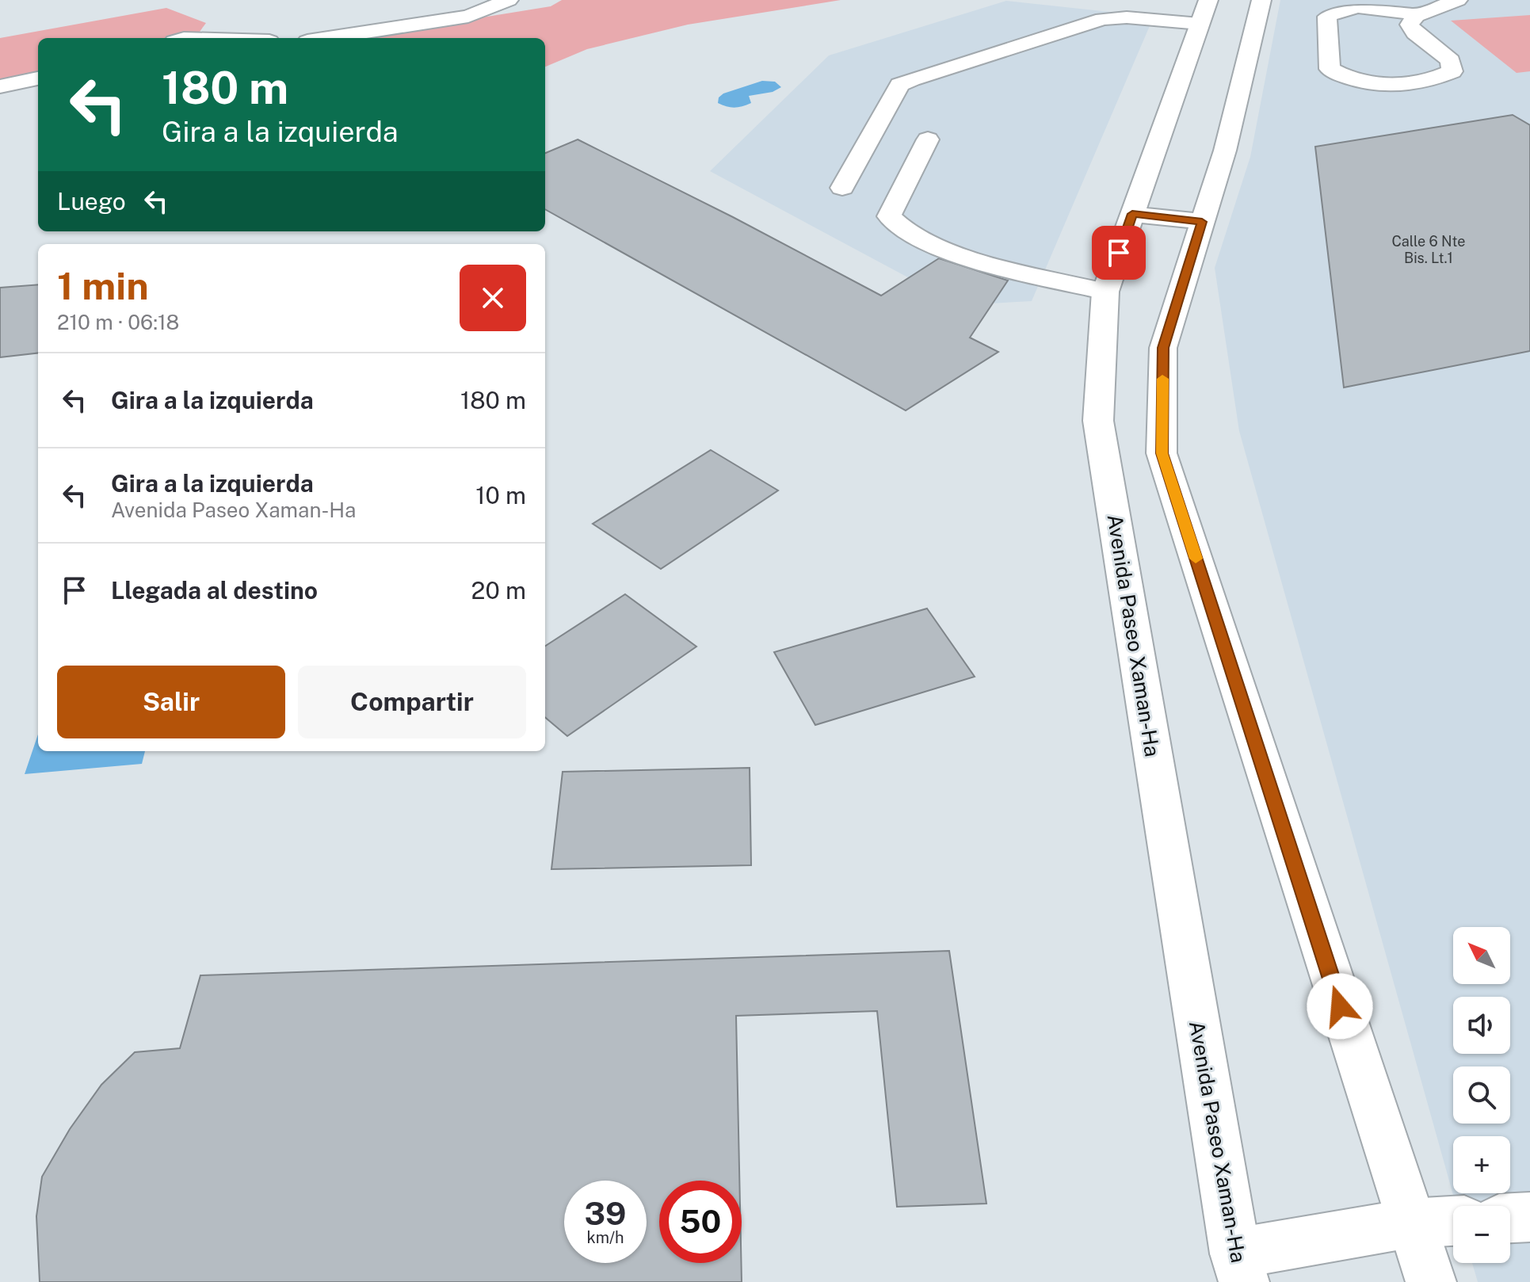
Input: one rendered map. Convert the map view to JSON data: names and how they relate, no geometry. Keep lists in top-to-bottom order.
{
  "streets": {
    "main road": ["Avenida Paseo Xaman-Ha"]
  },
  "house_numbers": ["Calle 6 Nte Bis. Lt.1"],
  "north": "top left",
  "page": {
    "turn": ["180 m", "Gira a la izquierda"],
    "then": "Luego",
    "heading": ["1 min", "210 m · 06:18"],
    "list": [
      {
        "name": "Gira a la izquierda",
        "value": "180 m"
      },
      {
        "name": "Gira a la izquierda",
        "note": "Avenida Paseo Xaman-Ha",
        "value": "10 m"
      },
      {
        "name": "Llegada al destino",
        "value": "20 m"
      }
    ],
    "buttons": ["Salir", "Compartir"],
    "map_buttons": ["+", "−"],
    "speed": "39 km/h",
    "limit": "50"
  }
}
